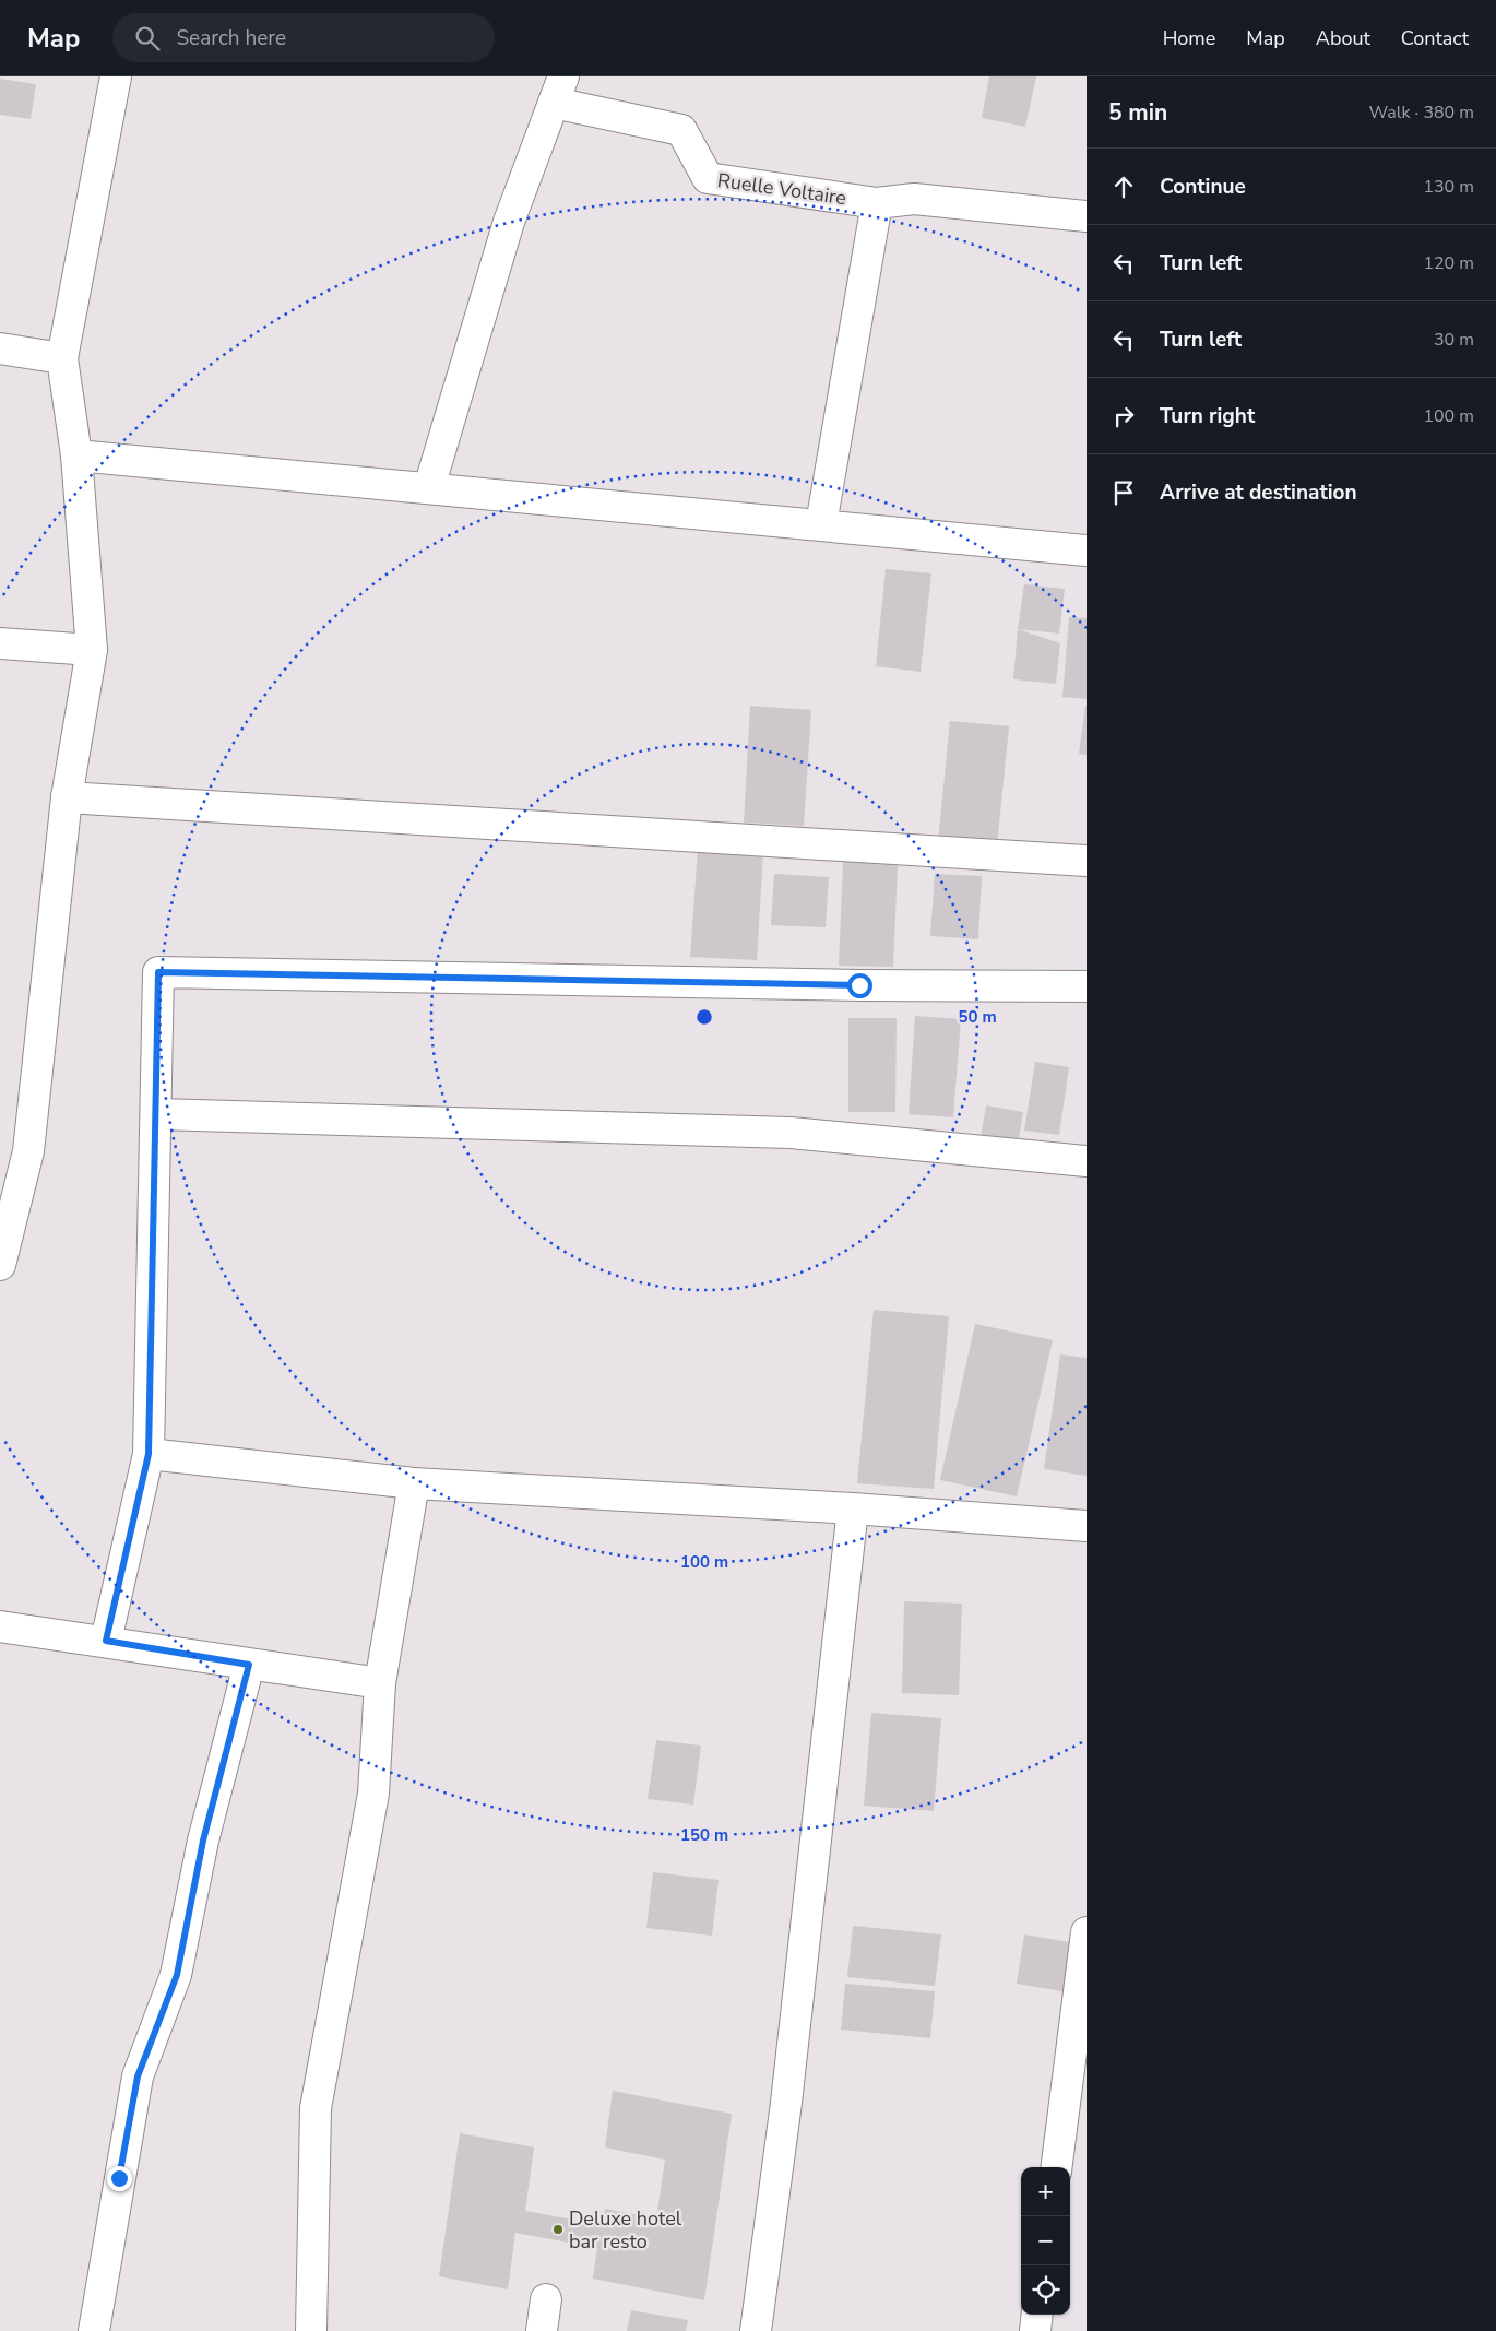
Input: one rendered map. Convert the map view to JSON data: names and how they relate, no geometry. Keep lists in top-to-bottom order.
{
  "streets": {
    "street": ["Ruelle Voltaire"]
  },
  "places": ["Deluxe hotel bar resto"],
  "page": {
    "header": "Map",
    "search": "Search here",
    "nav": [
      "Home",
      "Map",
      "About",
      "Contact"
    ],
    "heading": ["5 min", "Walk · 380 m"],
    "list": [
      ["Continue", "130 m"],
      ["Turn left", "120 m"],
      ["Turn left", "30 m"],
      ["Turn right", "100 m"],
      "Arrive at destination"
    ],
    "map_buttons": ["+", "−"]
  },
  "rings": ["50 m", "100 m", "150 m"]
}
